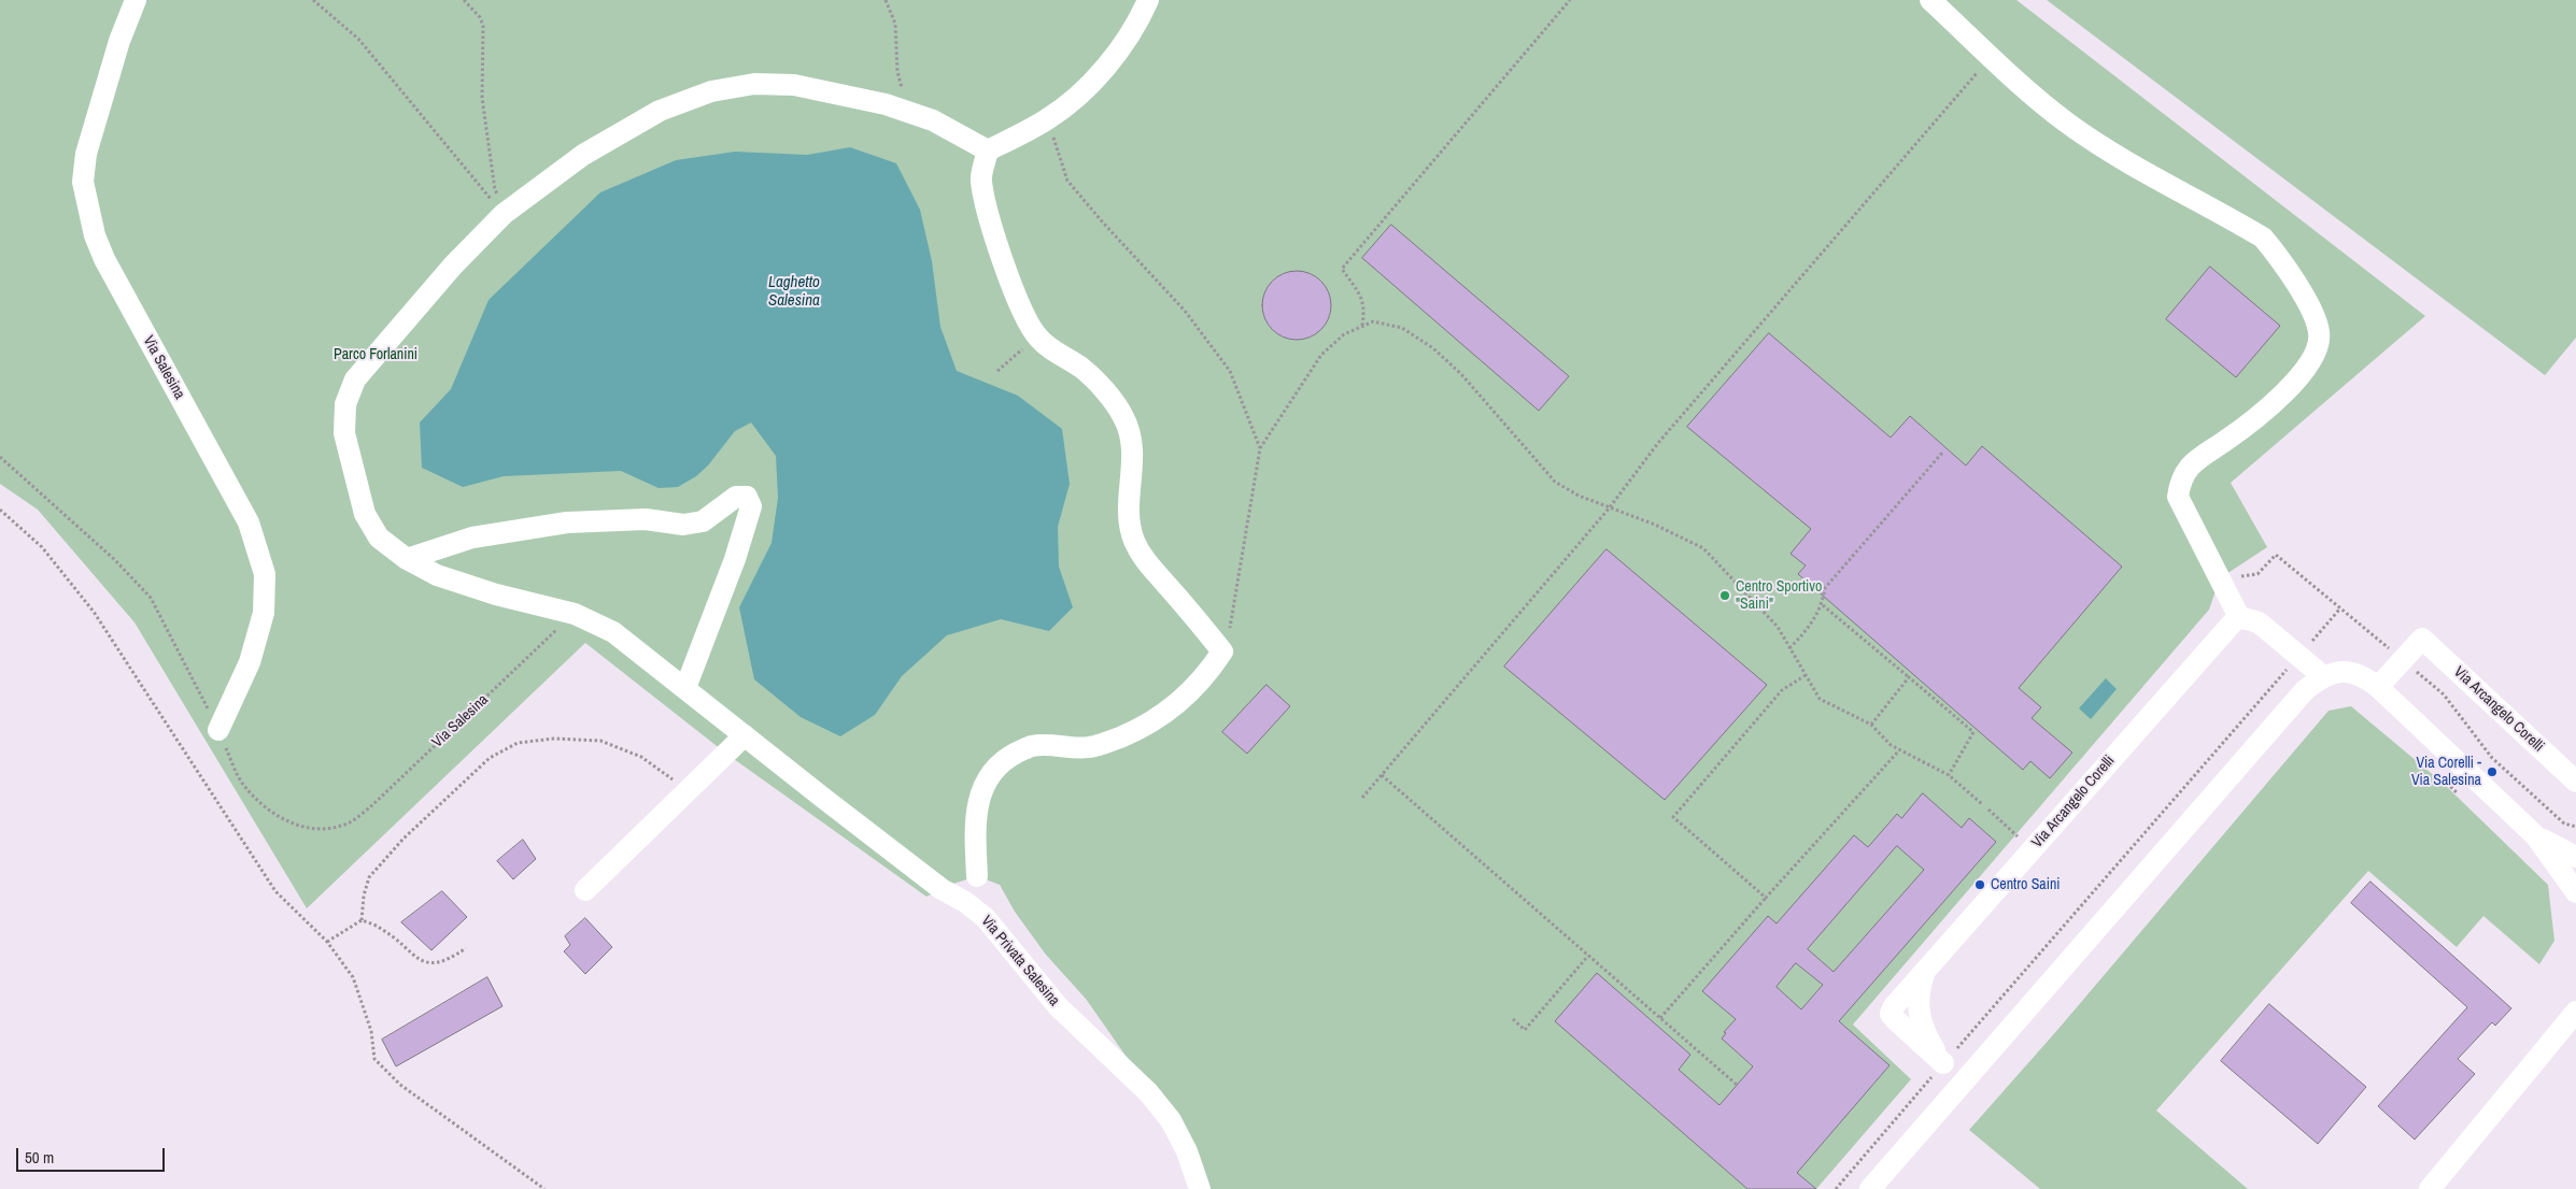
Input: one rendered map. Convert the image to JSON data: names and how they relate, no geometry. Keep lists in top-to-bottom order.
{
  "streets": {
    "street": ["Via Salesina", "Via Arcangelo Corelli", "Via Privata Salesina"]
  },
  "water": ["Laghetto Salesina"],
  "parks": ["Parco Forlanini"],
  "places": ["Centro Sportivo \"Saini\"", "Via Corelli - Via Salesina", "Centro Saini"],
  "scale_bar": "50 m"
}
